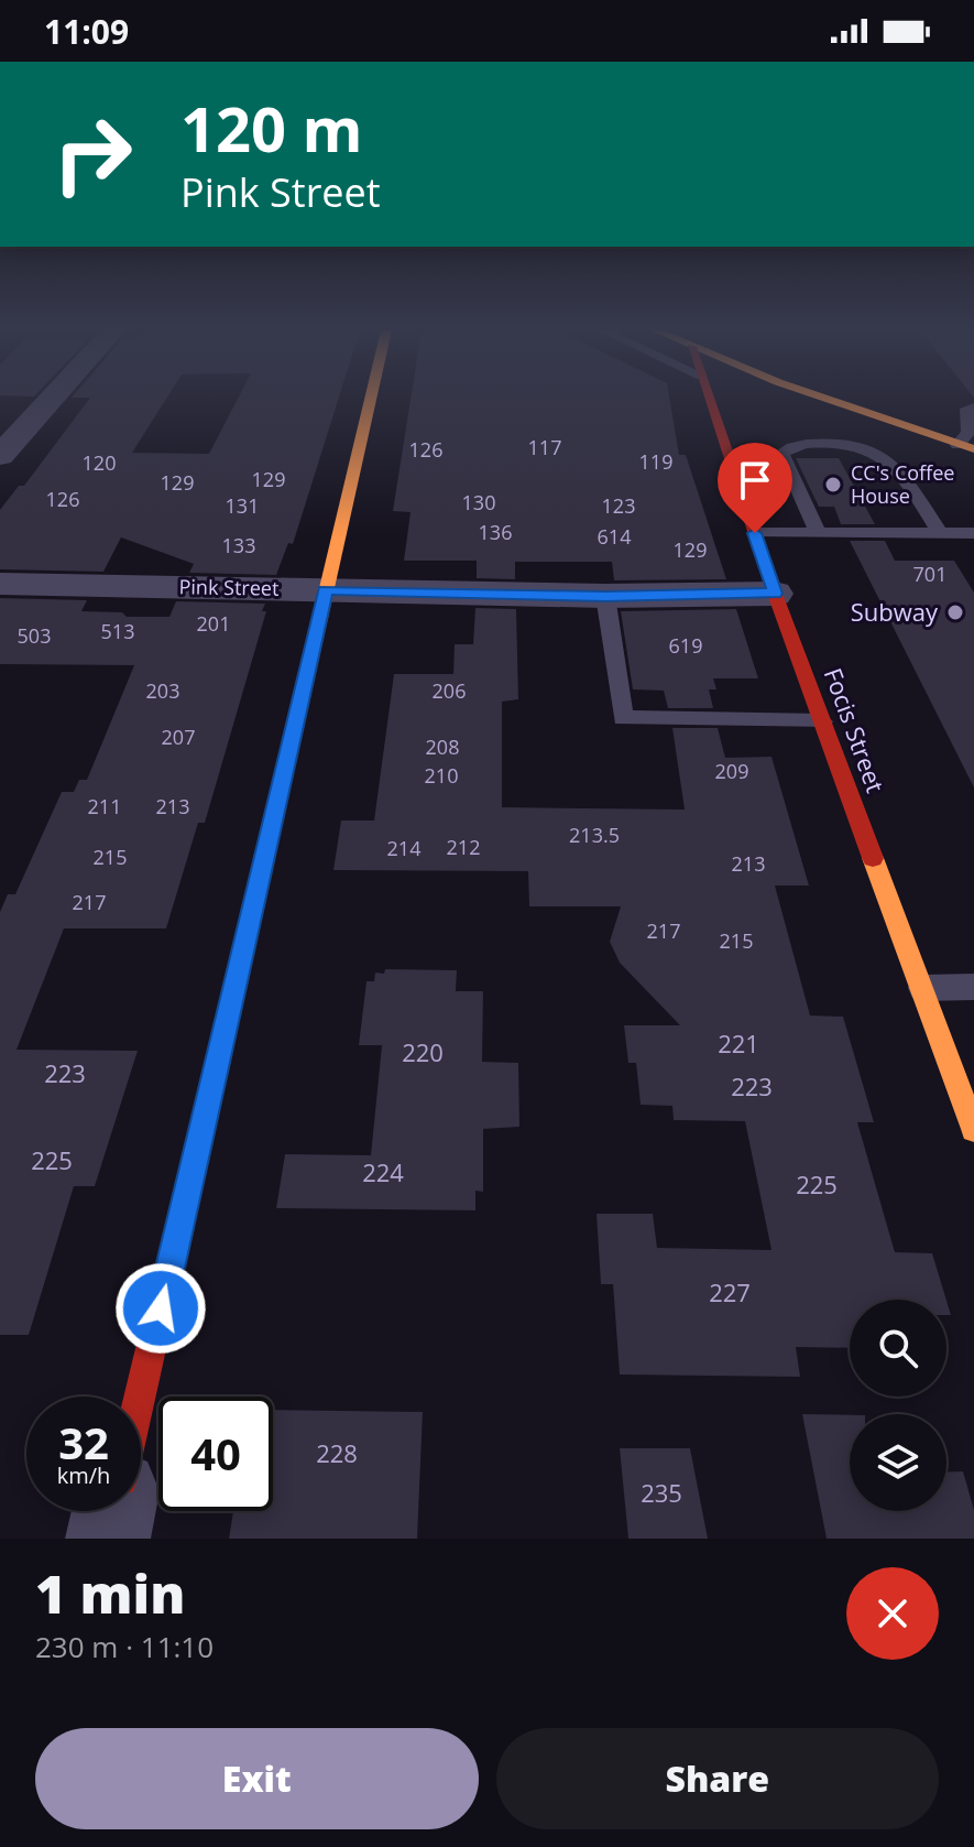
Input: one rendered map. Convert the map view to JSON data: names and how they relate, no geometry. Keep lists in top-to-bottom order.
{
  "streets": {
    "street": ["Pink Street", "Focis Street"]
  },
  "crossings": [
    ["Pink Street", "Focis Street"]
  ],
  "places": ["CC's Coffee House", "Subway"],
  "house_numbers": [
    "117",
    "126",
    "119",
    "120",
    "129",
    "129",
    "126",
    "130",
    "131",
    "123",
    "136",
    "614",
    "133",
    "129",
    "701",
    "201",
    "513",
    "503",
    "619",
    "203",
    "206",
    "207",
    "208",
    "209",
    "210",
    "211",
    "213",
    "213.5",
    "212",
    "214",
    "215",
    "213",
    "217",
    "217",
    "215",
    "221",
    "220",
    "223",
    "223",
    "225",
    "224",
    "225",
    "227",
    "228",
    "235"
  ],
  "page": {
    "status": "11:09",
    "turn": ["120 m", "Pink Street"],
    "speed": "32 km/h",
    "limit": "40",
    "heading": ["1 min", "230 m · 11:10"],
    "buttons": ["Exit", "Share"]
  }
}
